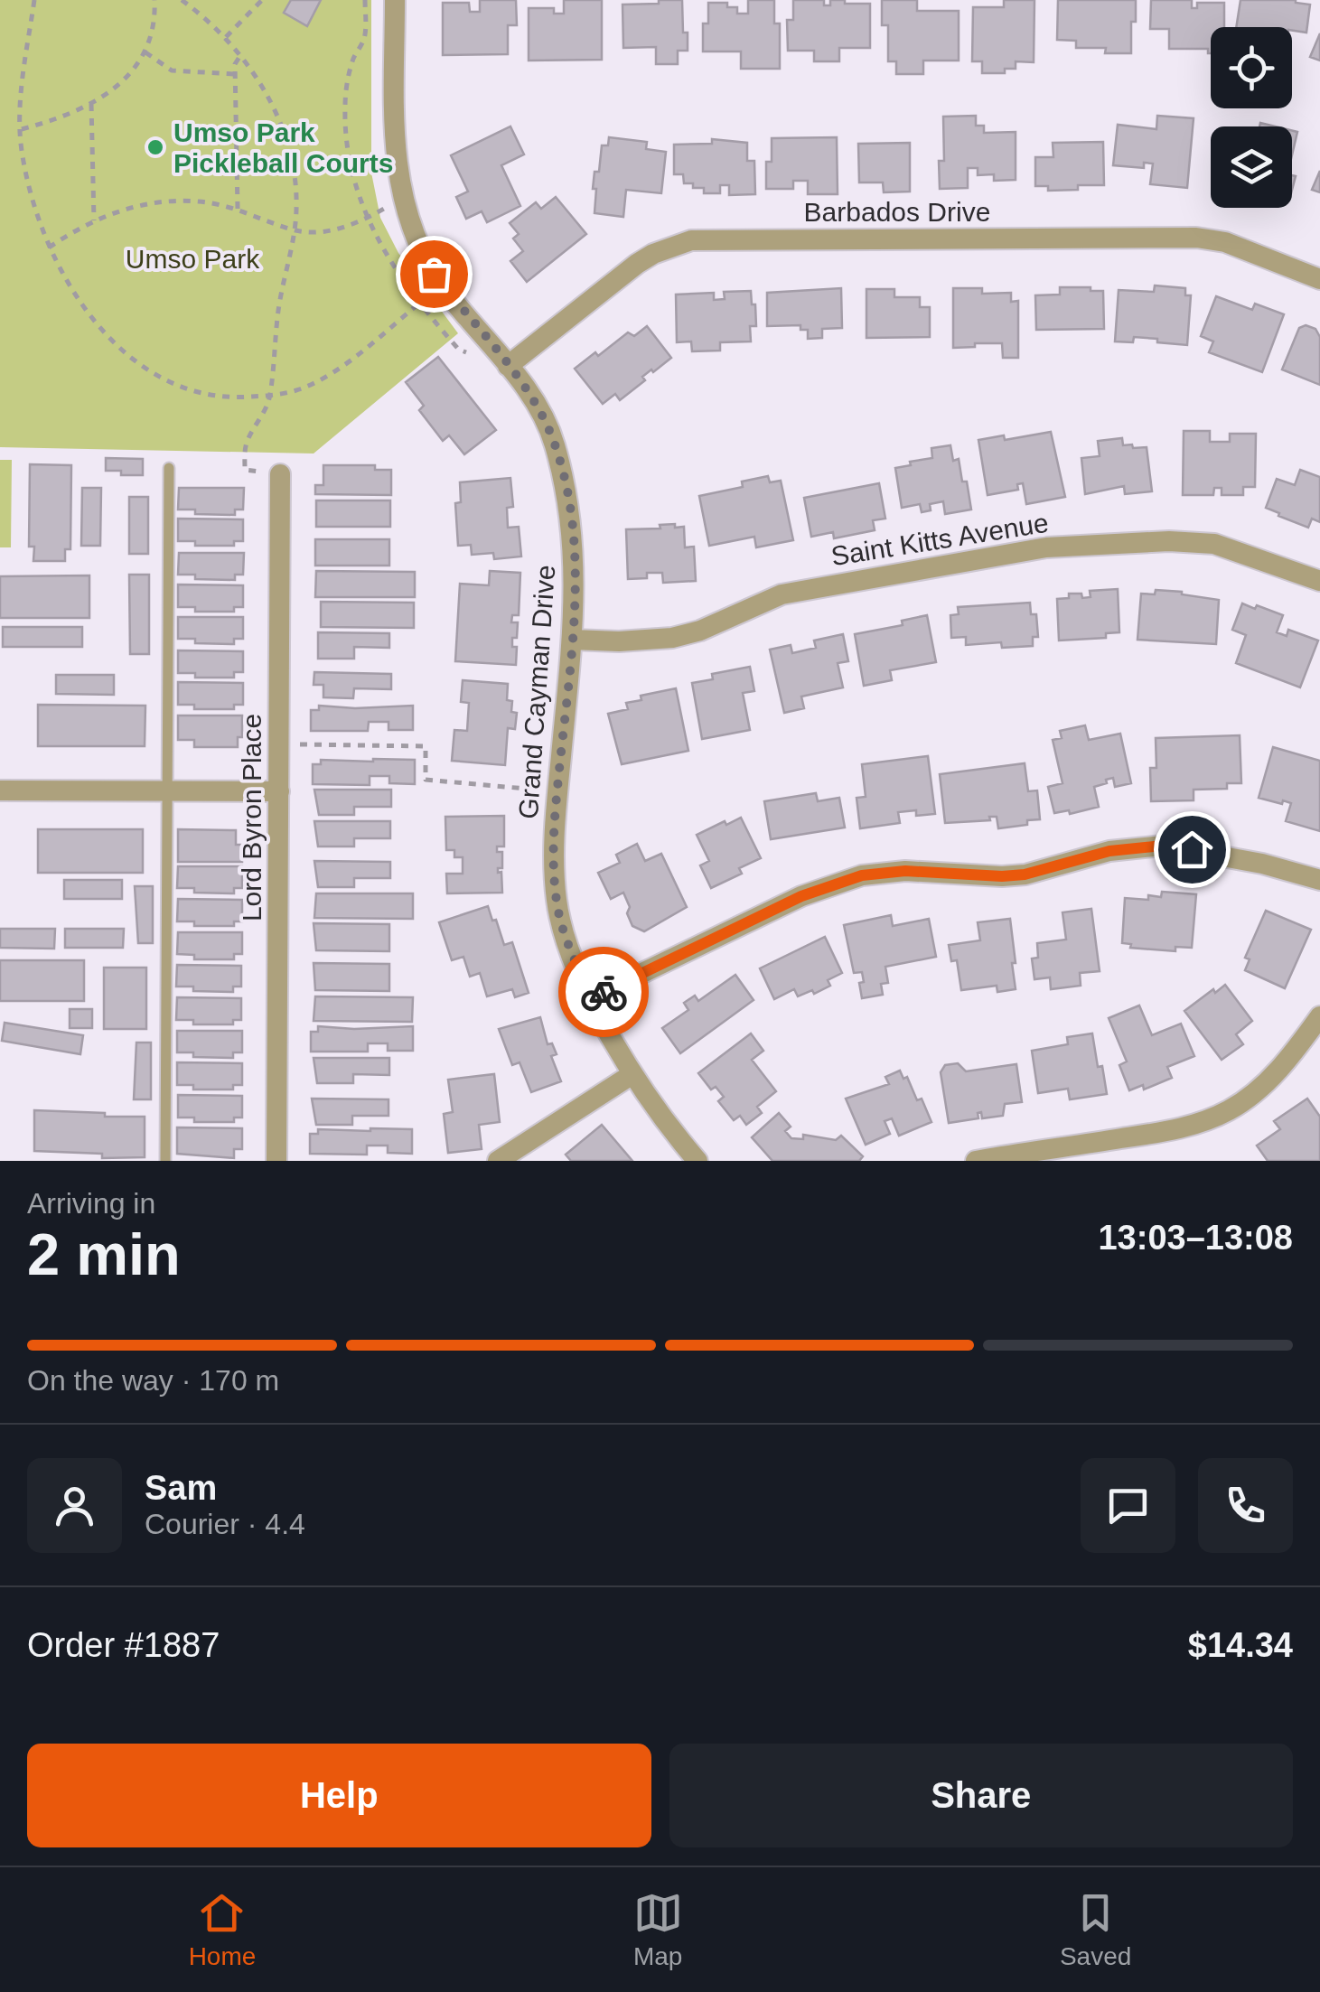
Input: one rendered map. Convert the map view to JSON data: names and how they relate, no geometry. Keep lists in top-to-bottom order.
{
  "streets": {
    "street": [
      "Barbados Drive",
      "Saint Kitts Avenue",
      "Grand Cayman Drive",
      "Lord Byron Place"
    ]
  },
  "crossings": [
    ["Barbados Drive", "Grand Cayman Drive"],
    ["Saint Kitts Avenue", "Grand Cayman Drive"]
  ],
  "parks": ["Umso Park"],
  "places": ["Umso Park Pickleball Courts"],
  "page": {
    "heading": ["2 min", "Arriving in", "13:03–13:08"],
    "panel": [
      "Sam",
      "Courier · 4.4",
      "Order #1887",
      "$14.34"
    ],
    "bar": "On the way · 170 m",
    "buttons": ["Help", "Share"],
    "tabs": ["Home", "Map", "Saved"]
  }
}
